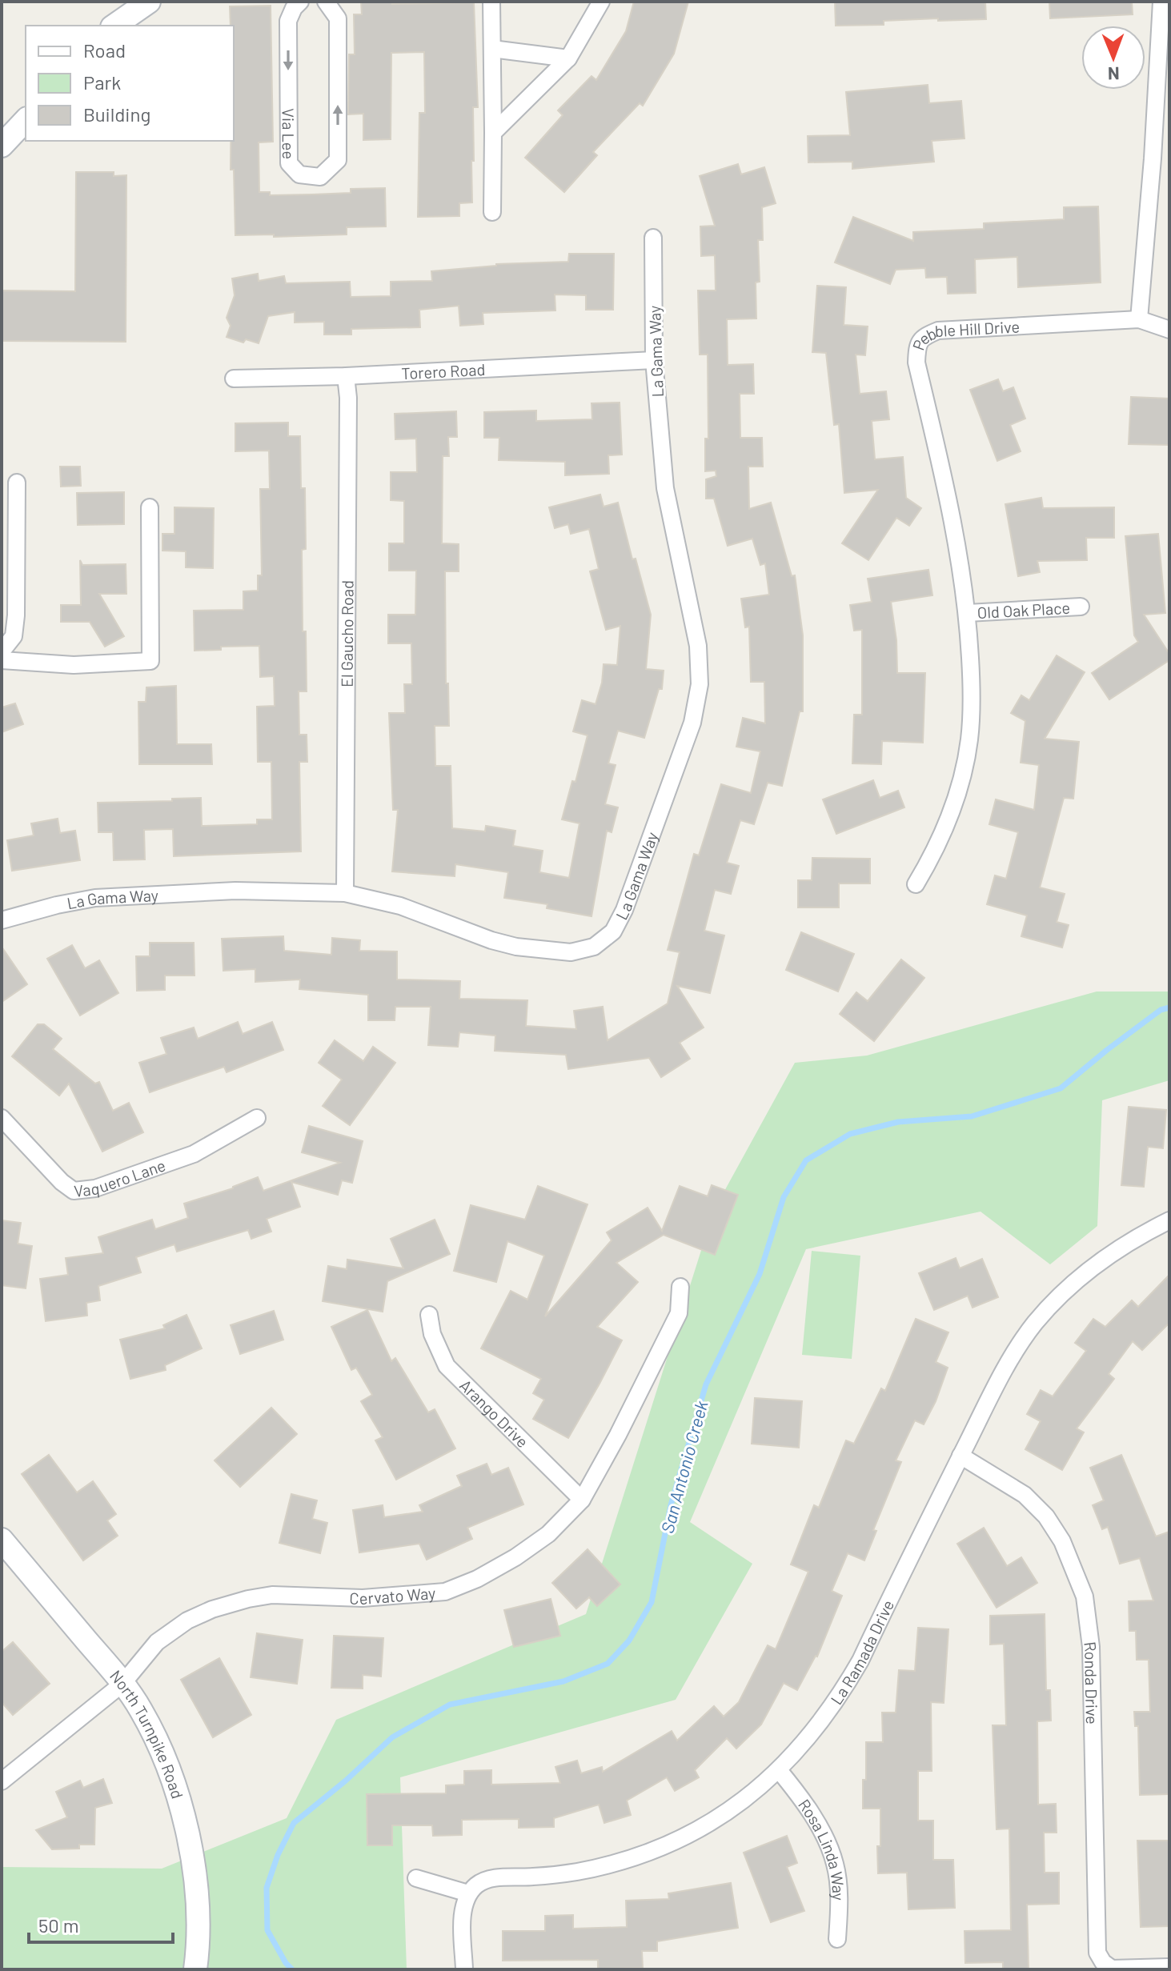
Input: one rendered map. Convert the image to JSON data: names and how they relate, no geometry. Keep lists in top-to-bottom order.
{
  "streets": {
    "main road": ["North Turnpike Road"],
    "street": [
      "Via Lee",
      "Pebble Hill Drive",
      "La Gama Way",
      "Torero Road",
      "Old Oak Place",
      "El Gaucho Road",
      "Vaquero Lane",
      "Arango Drive",
      "Cervato Way",
      "La Ramada Drive",
      "Ronda Drive",
      "Rosa Linda Way"
    ]
  },
  "crossings": [
    ["Pebble Hill Drive", "Old Oak Place"],
    ["La Gama Way", "Torero Road"],
    ["La Gama Way", "El Gaucho Road"],
    ["Torero Road", "El Gaucho Road"],
    ["Arango Drive", "Cervato Way"],
    ["Cervato Way", "North Turnpike Road"],
    ["La Ramada Drive", "Ronda Drive"],
    ["La Ramada Drive", "Rosa Linda Way"]
  ],
  "water": ["San Antonio Creek"],
  "legend": ["Road", "Park", "Building"],
  "scale_bar": "50 m",
  "north": "bottom"
}
